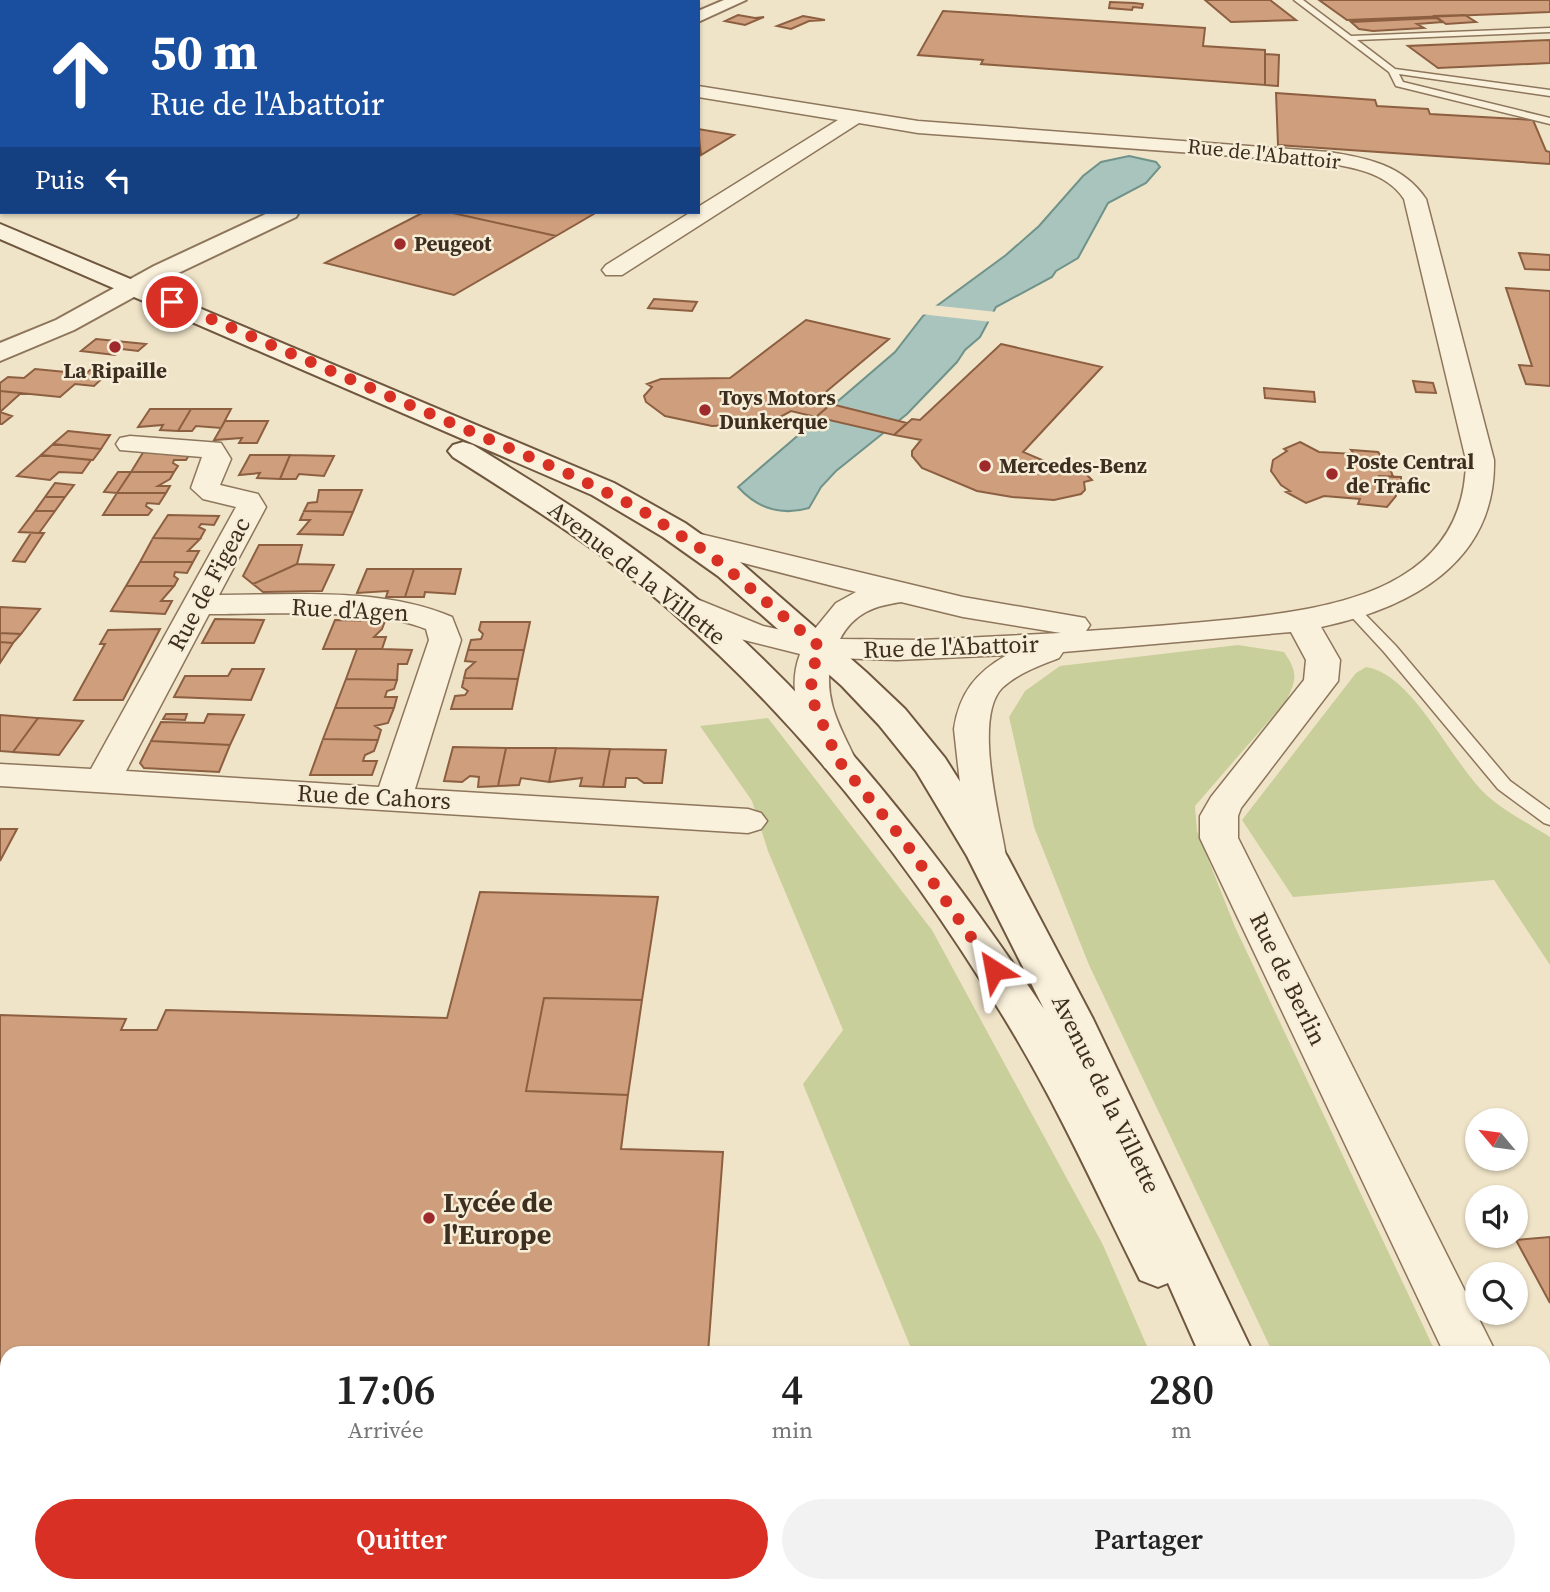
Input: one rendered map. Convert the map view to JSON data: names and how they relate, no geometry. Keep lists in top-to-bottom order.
{
  "streets": {
    "main road": ["Avenue de la Villette"],
    "street": [
      "Rue de l'Abattoir",
      "Rue de Figeac",
      "Rue d'Agen",
      "Rue de Cahors",
      "Rue de Berlin"
    ]
  },
  "crossings": [
    ["Rue de l'Abattoir", "Avenue de la Villette"],
    ["Rue de l'Abattoir", "Rue de Berlin"],
    ["Rue de Figeac", "Rue d'Agen"],
    ["Rue de Figeac", "Rue de Cahors"],
    ["Rue d'Agen", "Rue de Cahors"]
  ],
  "places": [
    "Peugeot",
    "La Ripaille",
    "Toys Motors Dunkerque",
    "Mercedes-Benz",
    "Poste Central de Trafic",
    "Lycée de l'Europe"
  ],
  "north": "top left",
  "page": {
    "turn": ["50 m", "Rue de l'Abattoir"],
    "then": "Puis",
    "eta": [
      "17:06",
      "Arrivée",
      "4",
      "min",
      "280",
      "m"
    ],
    "buttons": ["Quitter", "Partager"]
  }
}
